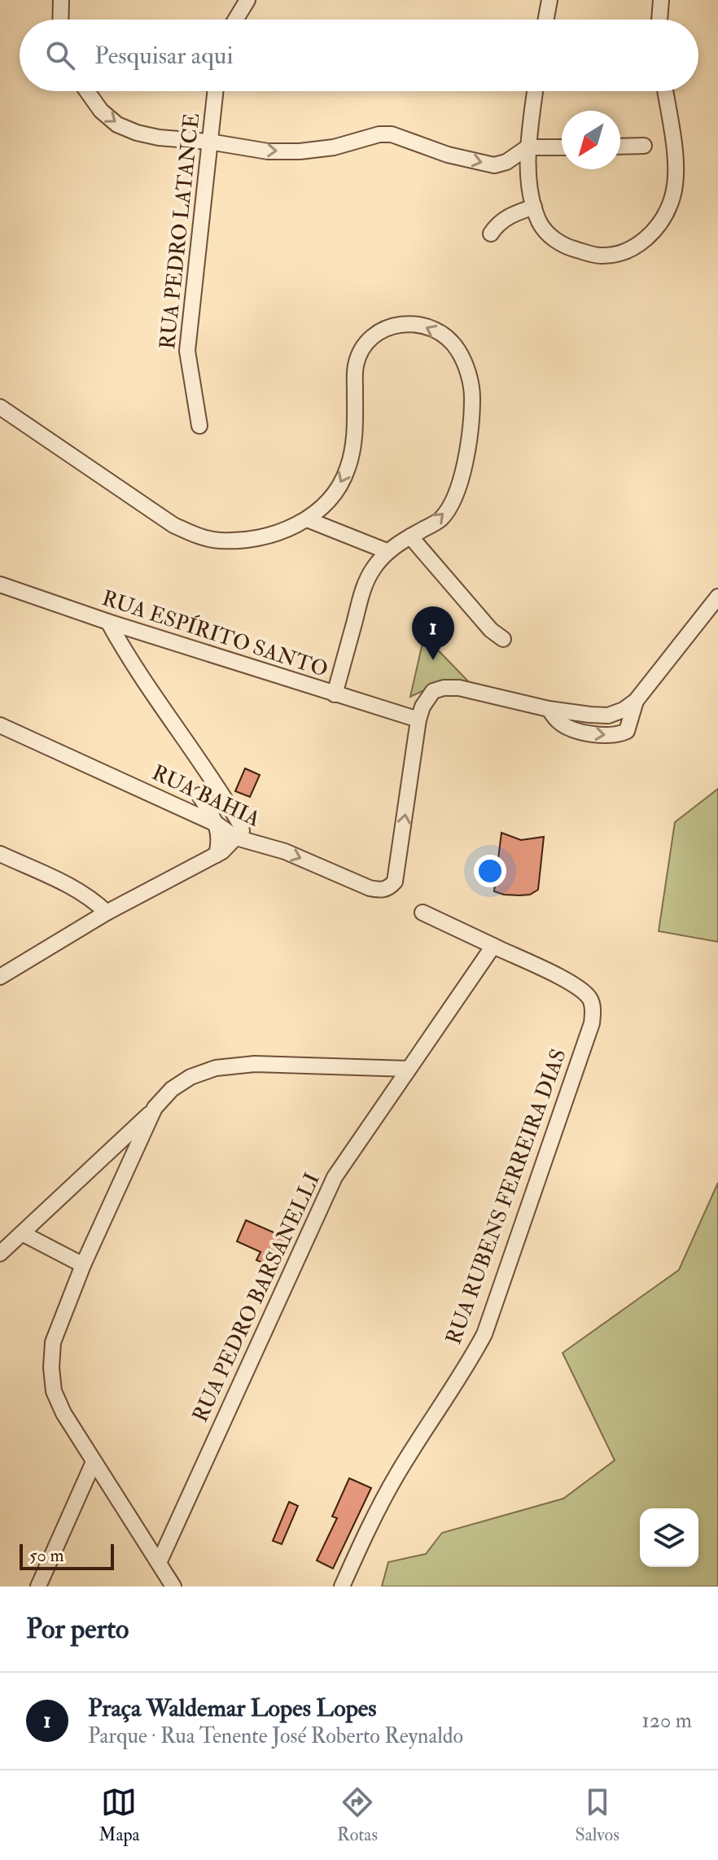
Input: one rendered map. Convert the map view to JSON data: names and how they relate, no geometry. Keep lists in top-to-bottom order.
{
  "streets": {
    "street": [
      "RUA PEDRO LATANCE",
      "RUA ESPÍRITO SANTO",
      "RUA BAHIA",
      "RUA RUBENS FERREIRA DIAS",
      "RUA PEDRO BARSANELLI"
    ]
  },
  "crossings": [
    ["RUA ESPÍRITO SANTO", "RUA BAHIA"],
    ["RUA RUBENS FERREIRA DIAS", "RUA PEDRO BARSANELLI"]
  ],
  "scale_bar": "50 m",
  "north": "bottom left",
  "page": {
    "search": "Pesquisar aqui",
    "pins": "1",
    "scale": "50 m",
    "heading": "Por perto",
    "list": [
      {
        "mark": "1",
        "name": "Praça Waldemar Lopes Lopes",
        "note": "Parque · Rua Tenente José Roberto Reynaldo",
        "value": "120 m"
      }
    ],
    "nav": ["Mapa", "Rotas", "Salvos"]
  }
}
